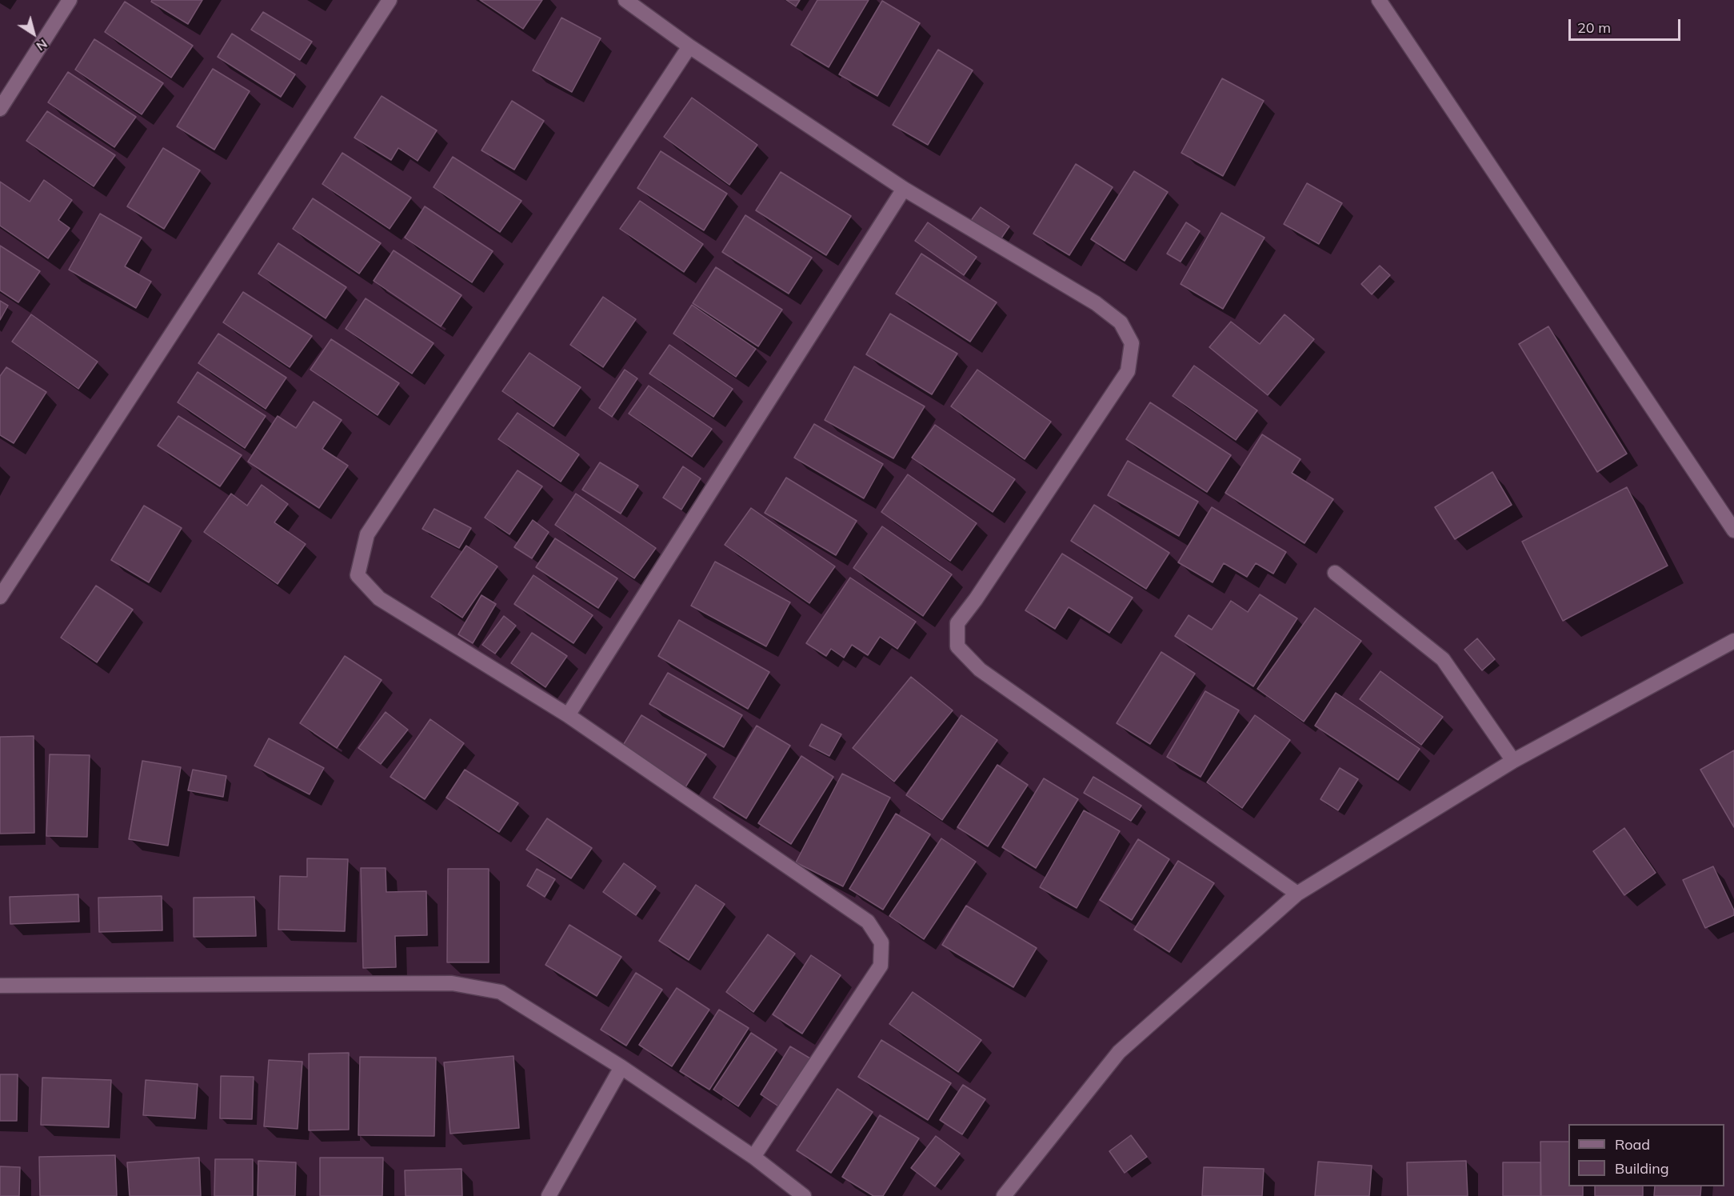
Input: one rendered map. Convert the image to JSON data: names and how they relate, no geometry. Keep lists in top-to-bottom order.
{
  "legend": ["Road", "Building"],
  "scale_bar": "20 m",
  "north": "bottom right"
}
